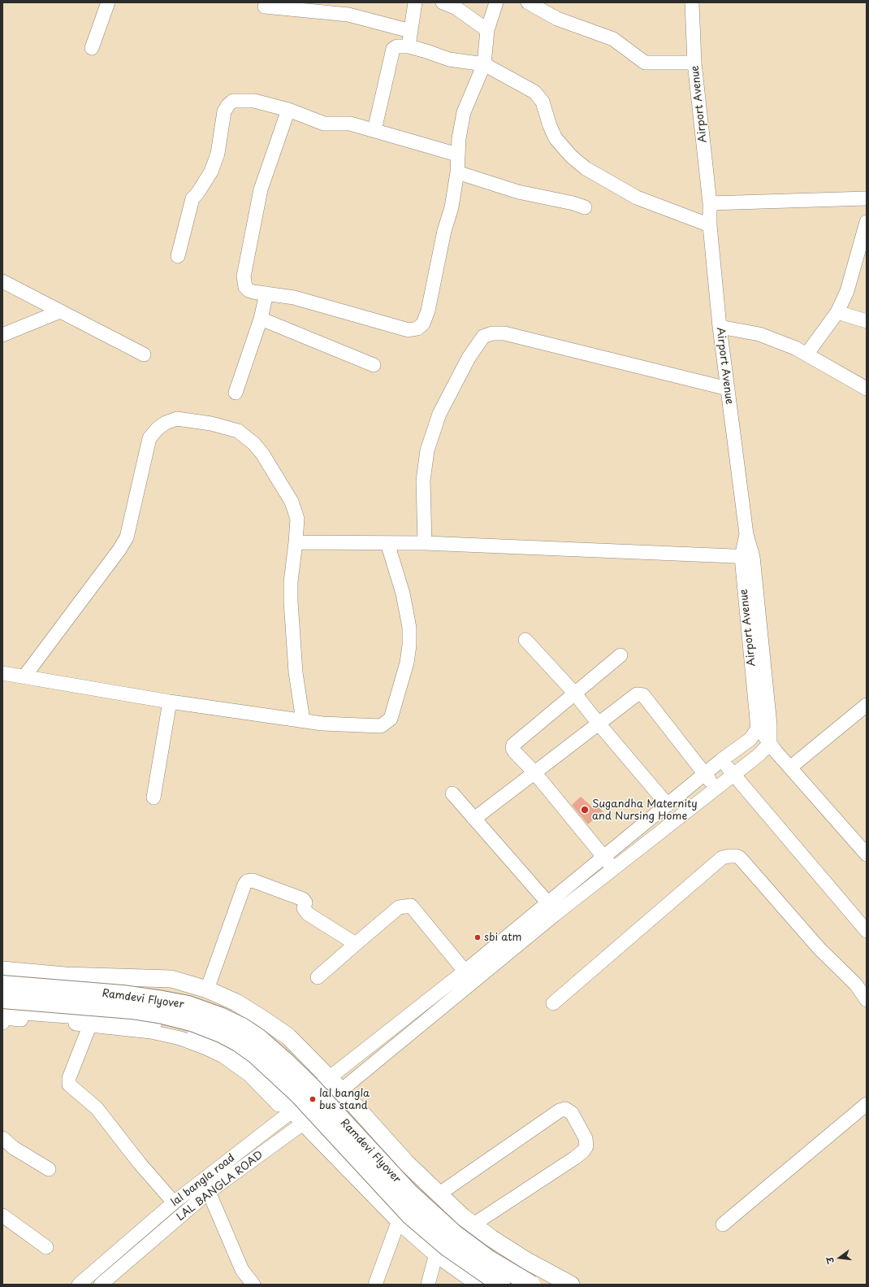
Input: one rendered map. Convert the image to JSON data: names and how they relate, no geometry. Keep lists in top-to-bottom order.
{
  "streets": {
    "highway": ["Ramdevi Flyover"],
    "street": ["Airport Avenue", "lal bangla road", "LAL BANGLA ROAD"]
  },
  "crossings": [
    ["lal bangla road", "LAL BANGLA ROAD"]
  ],
  "places": ["Sugandha Maternity and Nursing Home", "sbi atm", "lal bangla bus stand"],
  "north": "left"
}
